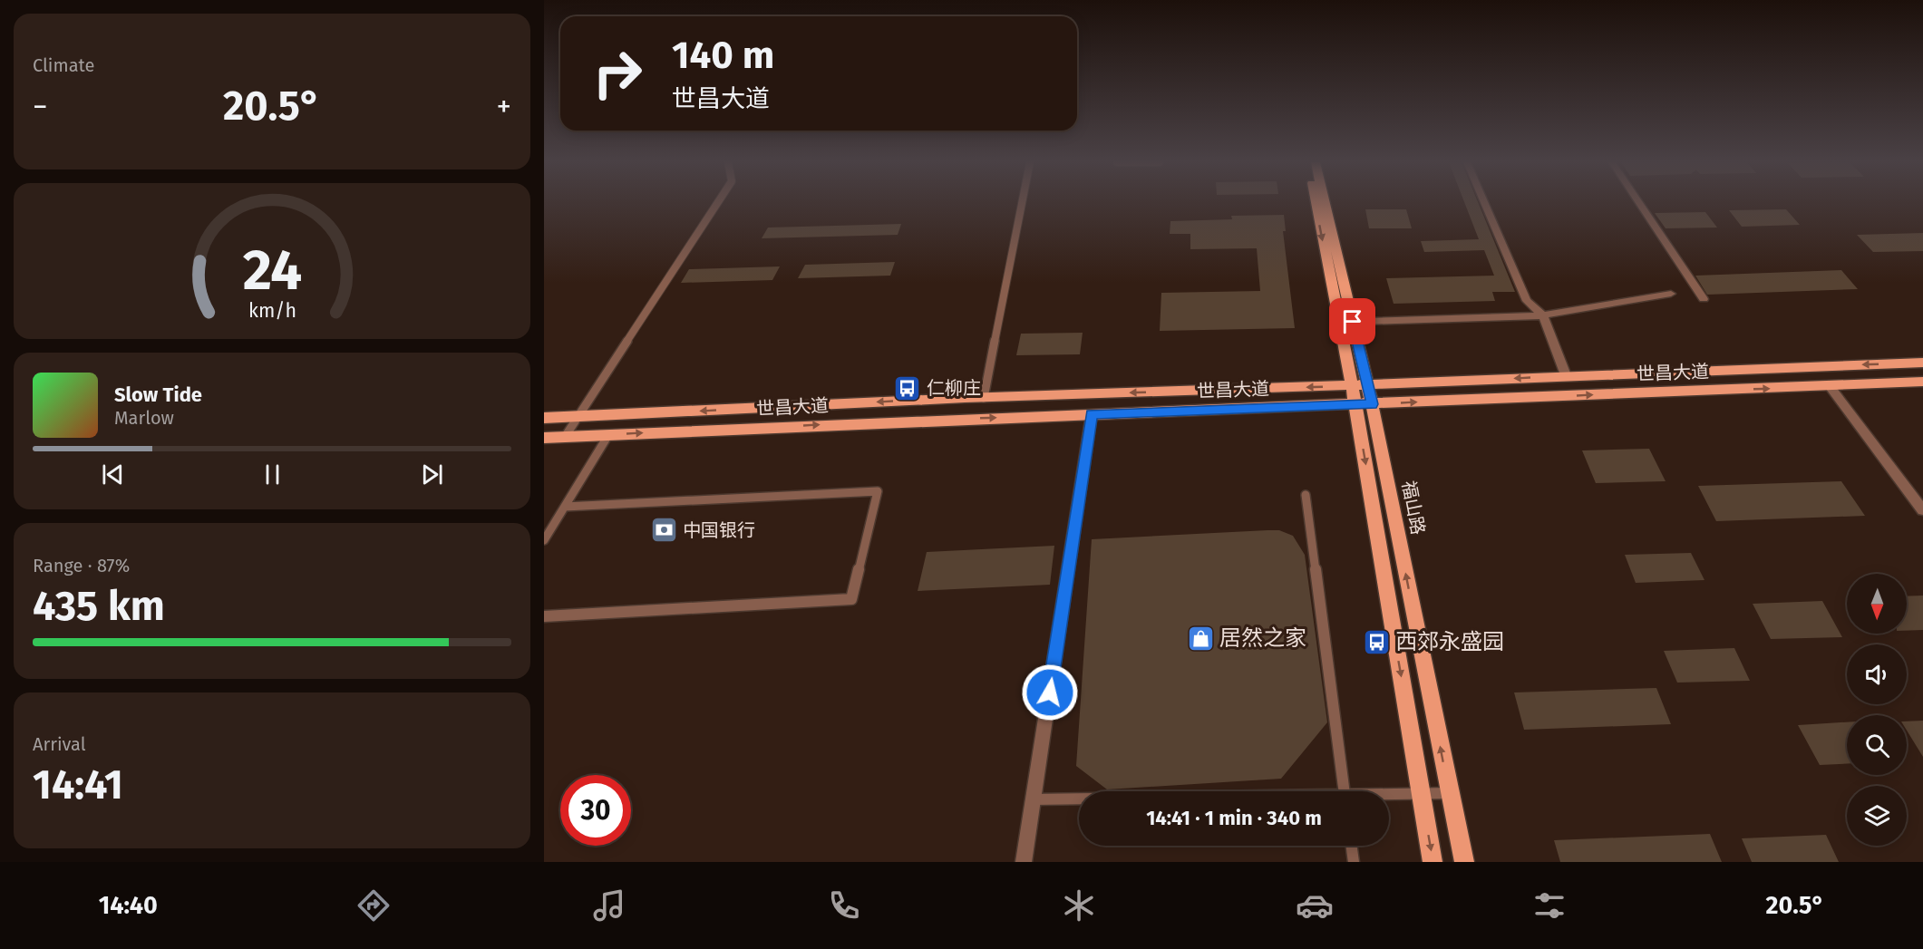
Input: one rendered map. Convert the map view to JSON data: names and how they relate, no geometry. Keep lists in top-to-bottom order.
{
  "streets": {
    "main road": ["世昌大道", "福山路"]
  },
  "crossings": [
    ["世昌大道", "福山路"]
  ],
  "places": {
    "bus stop": ["仁柳庄", "西郊永盛园"],
    "bank": ["中国银行"],
    "shop": ["居然之家"]
  },
  "north": "bottom",
  "page": {
    "tile": [
      "Climate",
      ["Range · 87%", "435 km"],
      ["Arrival", "14:41"]
    ],
    "turn": ["140 m", "世昌大道"],
    "heat": ["−", "20.5°", "+"],
    "song": ["Slow Tide", "Marlow"],
    "limit": "30",
    "trip": "14:41 · 1 min · 340 m",
    "tabs": ["14:40", "20.5°"],
    "gauge": ["24", "km/h"]
  }
}
